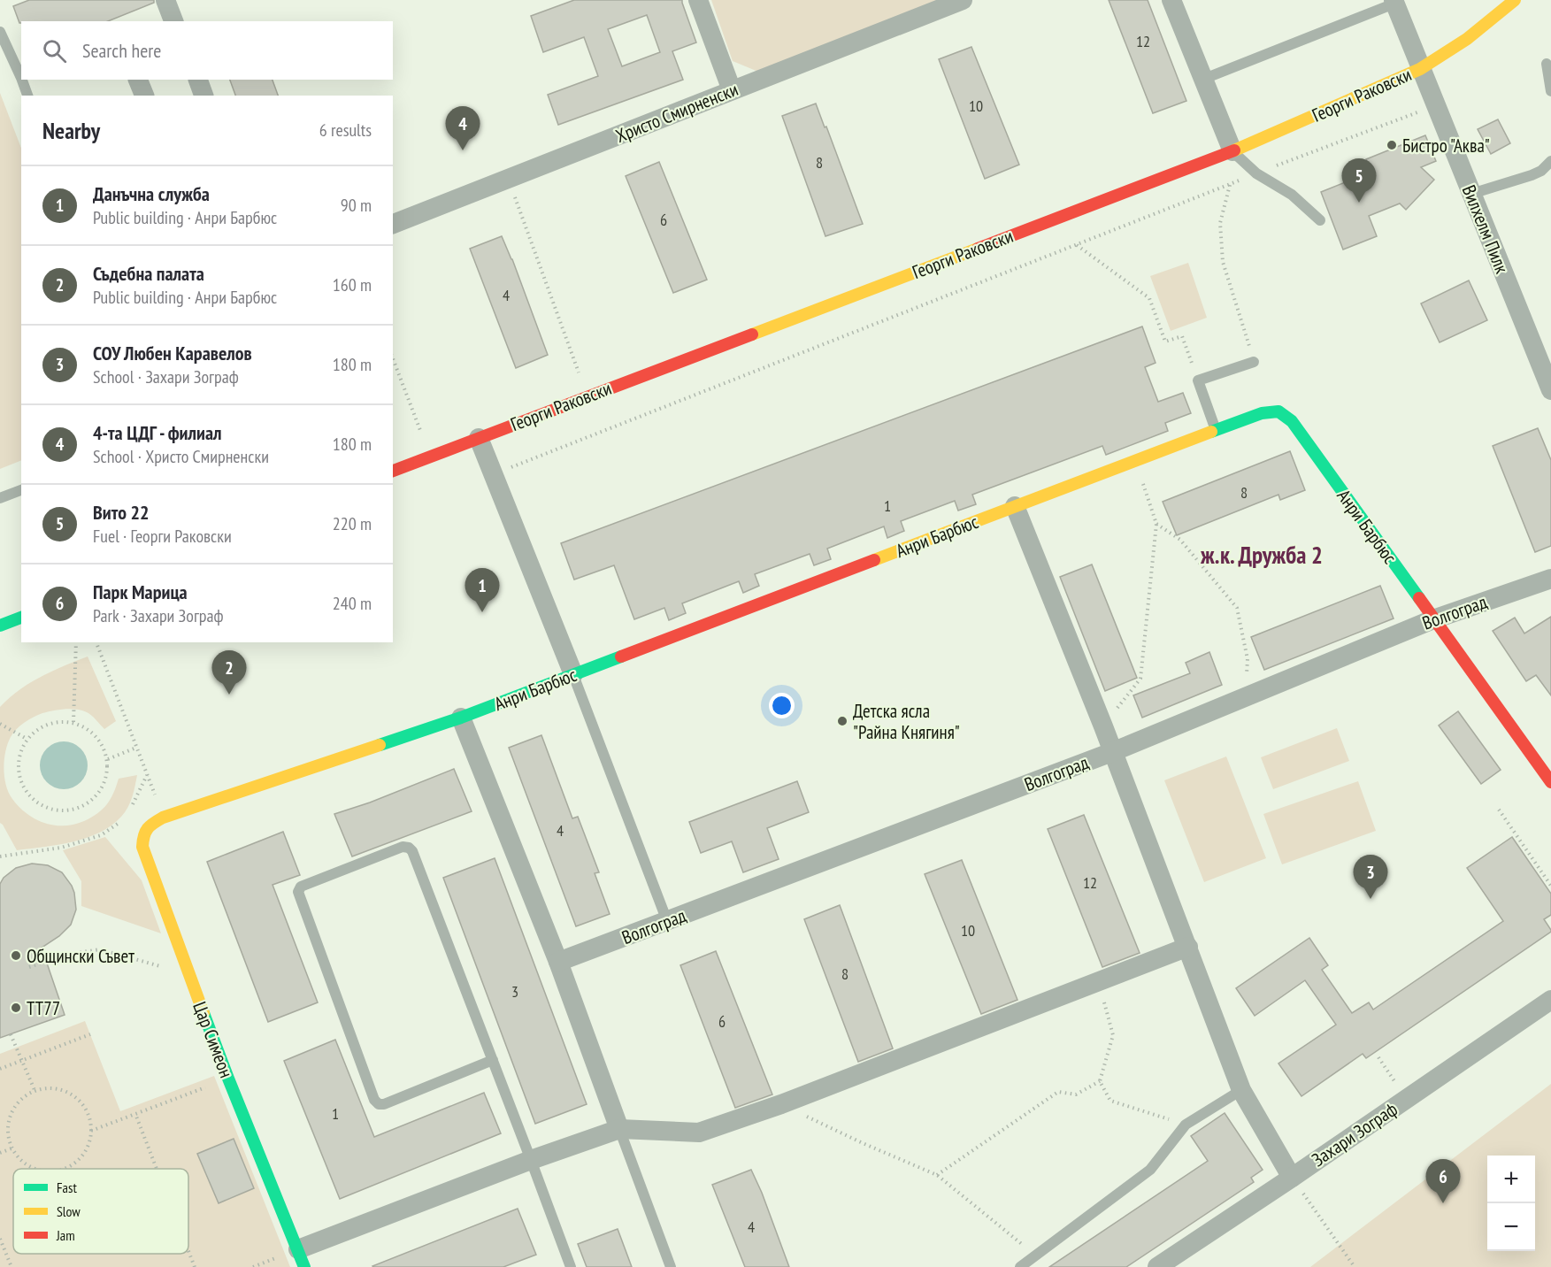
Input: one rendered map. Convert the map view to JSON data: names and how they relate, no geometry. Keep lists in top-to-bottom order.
{
  "streets": {
    "street": [
      "Георги Раковски",
      "Христо Смирненски",
      "Вилхелм Пилк",
      "Анри Барбюс",
      "Волгоград",
      "Цар Симеон",
      "Захари Зограф"
    ]
  },
  "crossings": [
    ["Георги Раковски", "Вилхелм Пилк"],
    ["Анри Барбюс", "Волгоград"],
    ["Анри Барбюс", "Цар Симеон"]
  ],
  "districts": ["ж.к. Дружба 2"],
  "places": [
    "Бистро \"Аква\"",
    "Детска ясла \"Райна Княгиня\"",
    "Общински Съвет",
    "TT77"
  ],
  "house_numbers": [
    "12",
    "10",
    "8",
    "6",
    "4",
    "8",
    "1",
    "4",
    "12",
    "10",
    "8",
    "3",
    "6",
    "1",
    "4"
  ],
  "legend": ["Fast", "Slow", "Jam"],
  "page": {
    "search": "Search here",
    "heading": ["Nearby", "6 results"],
    "pins": [
      "4",
      "5",
      "1",
      "2",
      "3",
      "6"
    ],
    "list": [
      {
        "mark": "1",
        "name": "Данъчна служба",
        "note": "Public building · Анри Барбюс",
        "value": "90 m"
      },
      {
        "mark": "2",
        "name": "Съдебна палата",
        "note": "Public building · Анри Барбюс",
        "value": "160 m"
      },
      {
        "mark": "3",
        "name": "СОУ Любен Каравелов",
        "note": "School · Захари Зограф",
        "value": "180 m"
      },
      {
        "mark": "4",
        "name": "4-та ЦДГ - филиал",
        "note": "School · Христо Смирненски",
        "value": "180 m"
      },
      {
        "mark": "5",
        "name": "Вито 22",
        "note": "Fuel · Георги Раковски",
        "value": "220 m"
      },
      {
        "mark": "6",
        "name": "Парк Марица",
        "note": "Park · Захари Зограф",
        "value": "240 m"
      }
    ],
    "map_buttons": ["+", "−"]
  }
}
